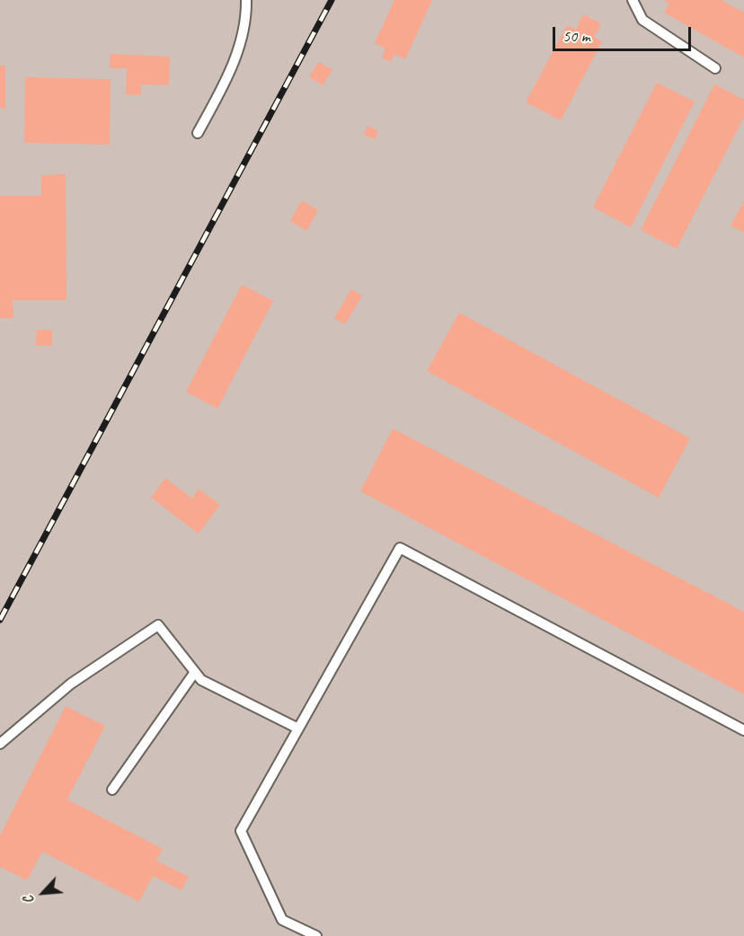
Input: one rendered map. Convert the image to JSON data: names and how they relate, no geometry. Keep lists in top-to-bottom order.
{
  "scale_bar": "50 m",
  "north": "bottom left"
}
